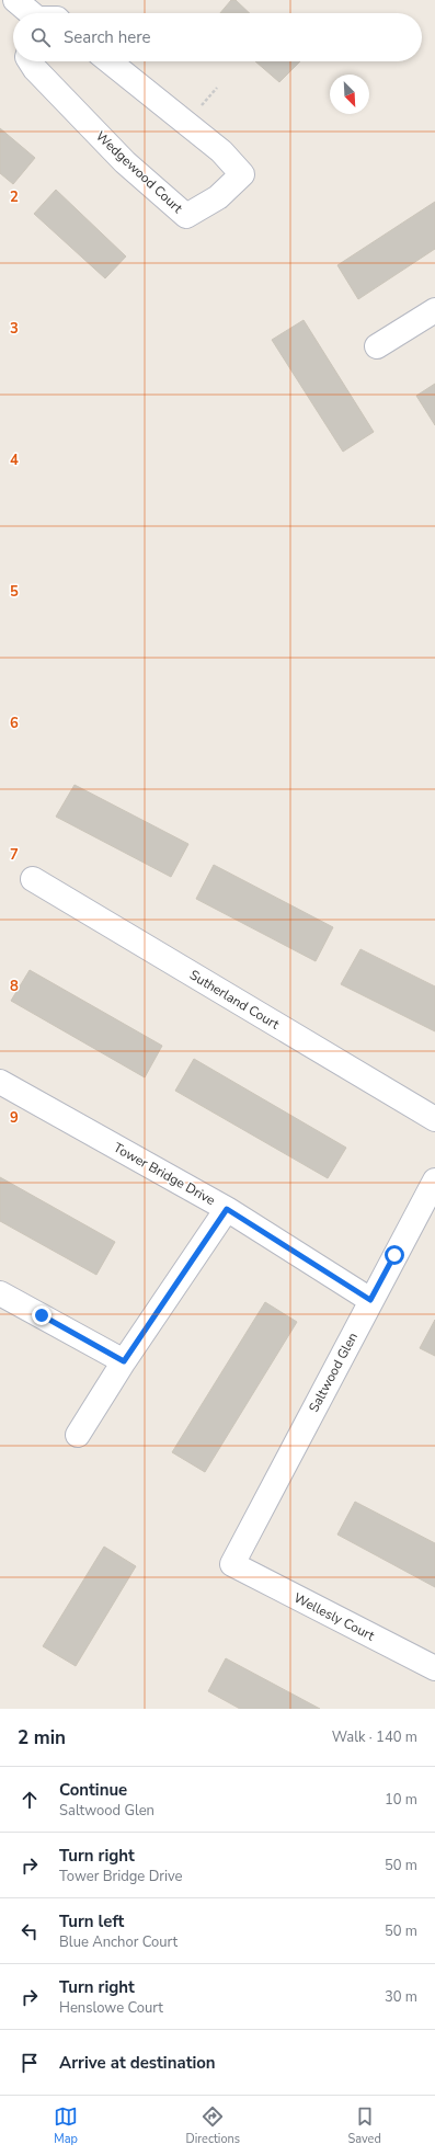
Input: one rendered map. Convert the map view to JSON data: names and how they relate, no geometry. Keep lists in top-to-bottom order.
{
  "streets": {
    "street": [
      "Wedgewood Court",
      "Sutherland Court",
      "Tower Bridge Drive",
      "Saltwood Glen",
      "Wellesly Court"
    ]
  },
  "crossings": [
    ["Tower Bridge Drive", "Saltwood Glen"],
    ["Saltwood Glen", "Wellesly Court"]
  ],
  "north": "bottom right",
  "page": {
    "search": "Search here",
    "heading": ["2 min", "Walk · 140 m"],
    "list": [
      ["Continue", "Saltwood Glen", "10 m"],
      ["Turn right", "Tower Bridge Drive", "50 m"],
      ["Turn left", "Blue Anchor Court", "50 m"],
      ["Turn right", "Henslowe Court", "30 m"],
      "Arrive at destination"
    ],
    "nav": ["Map", "Directions", "Saved"]
  },
  "grid": {
    "rows": [
      "2",
      "3",
      "4",
      "5",
      "6",
      "7",
      "8",
      "9"
    ]
  }
}
